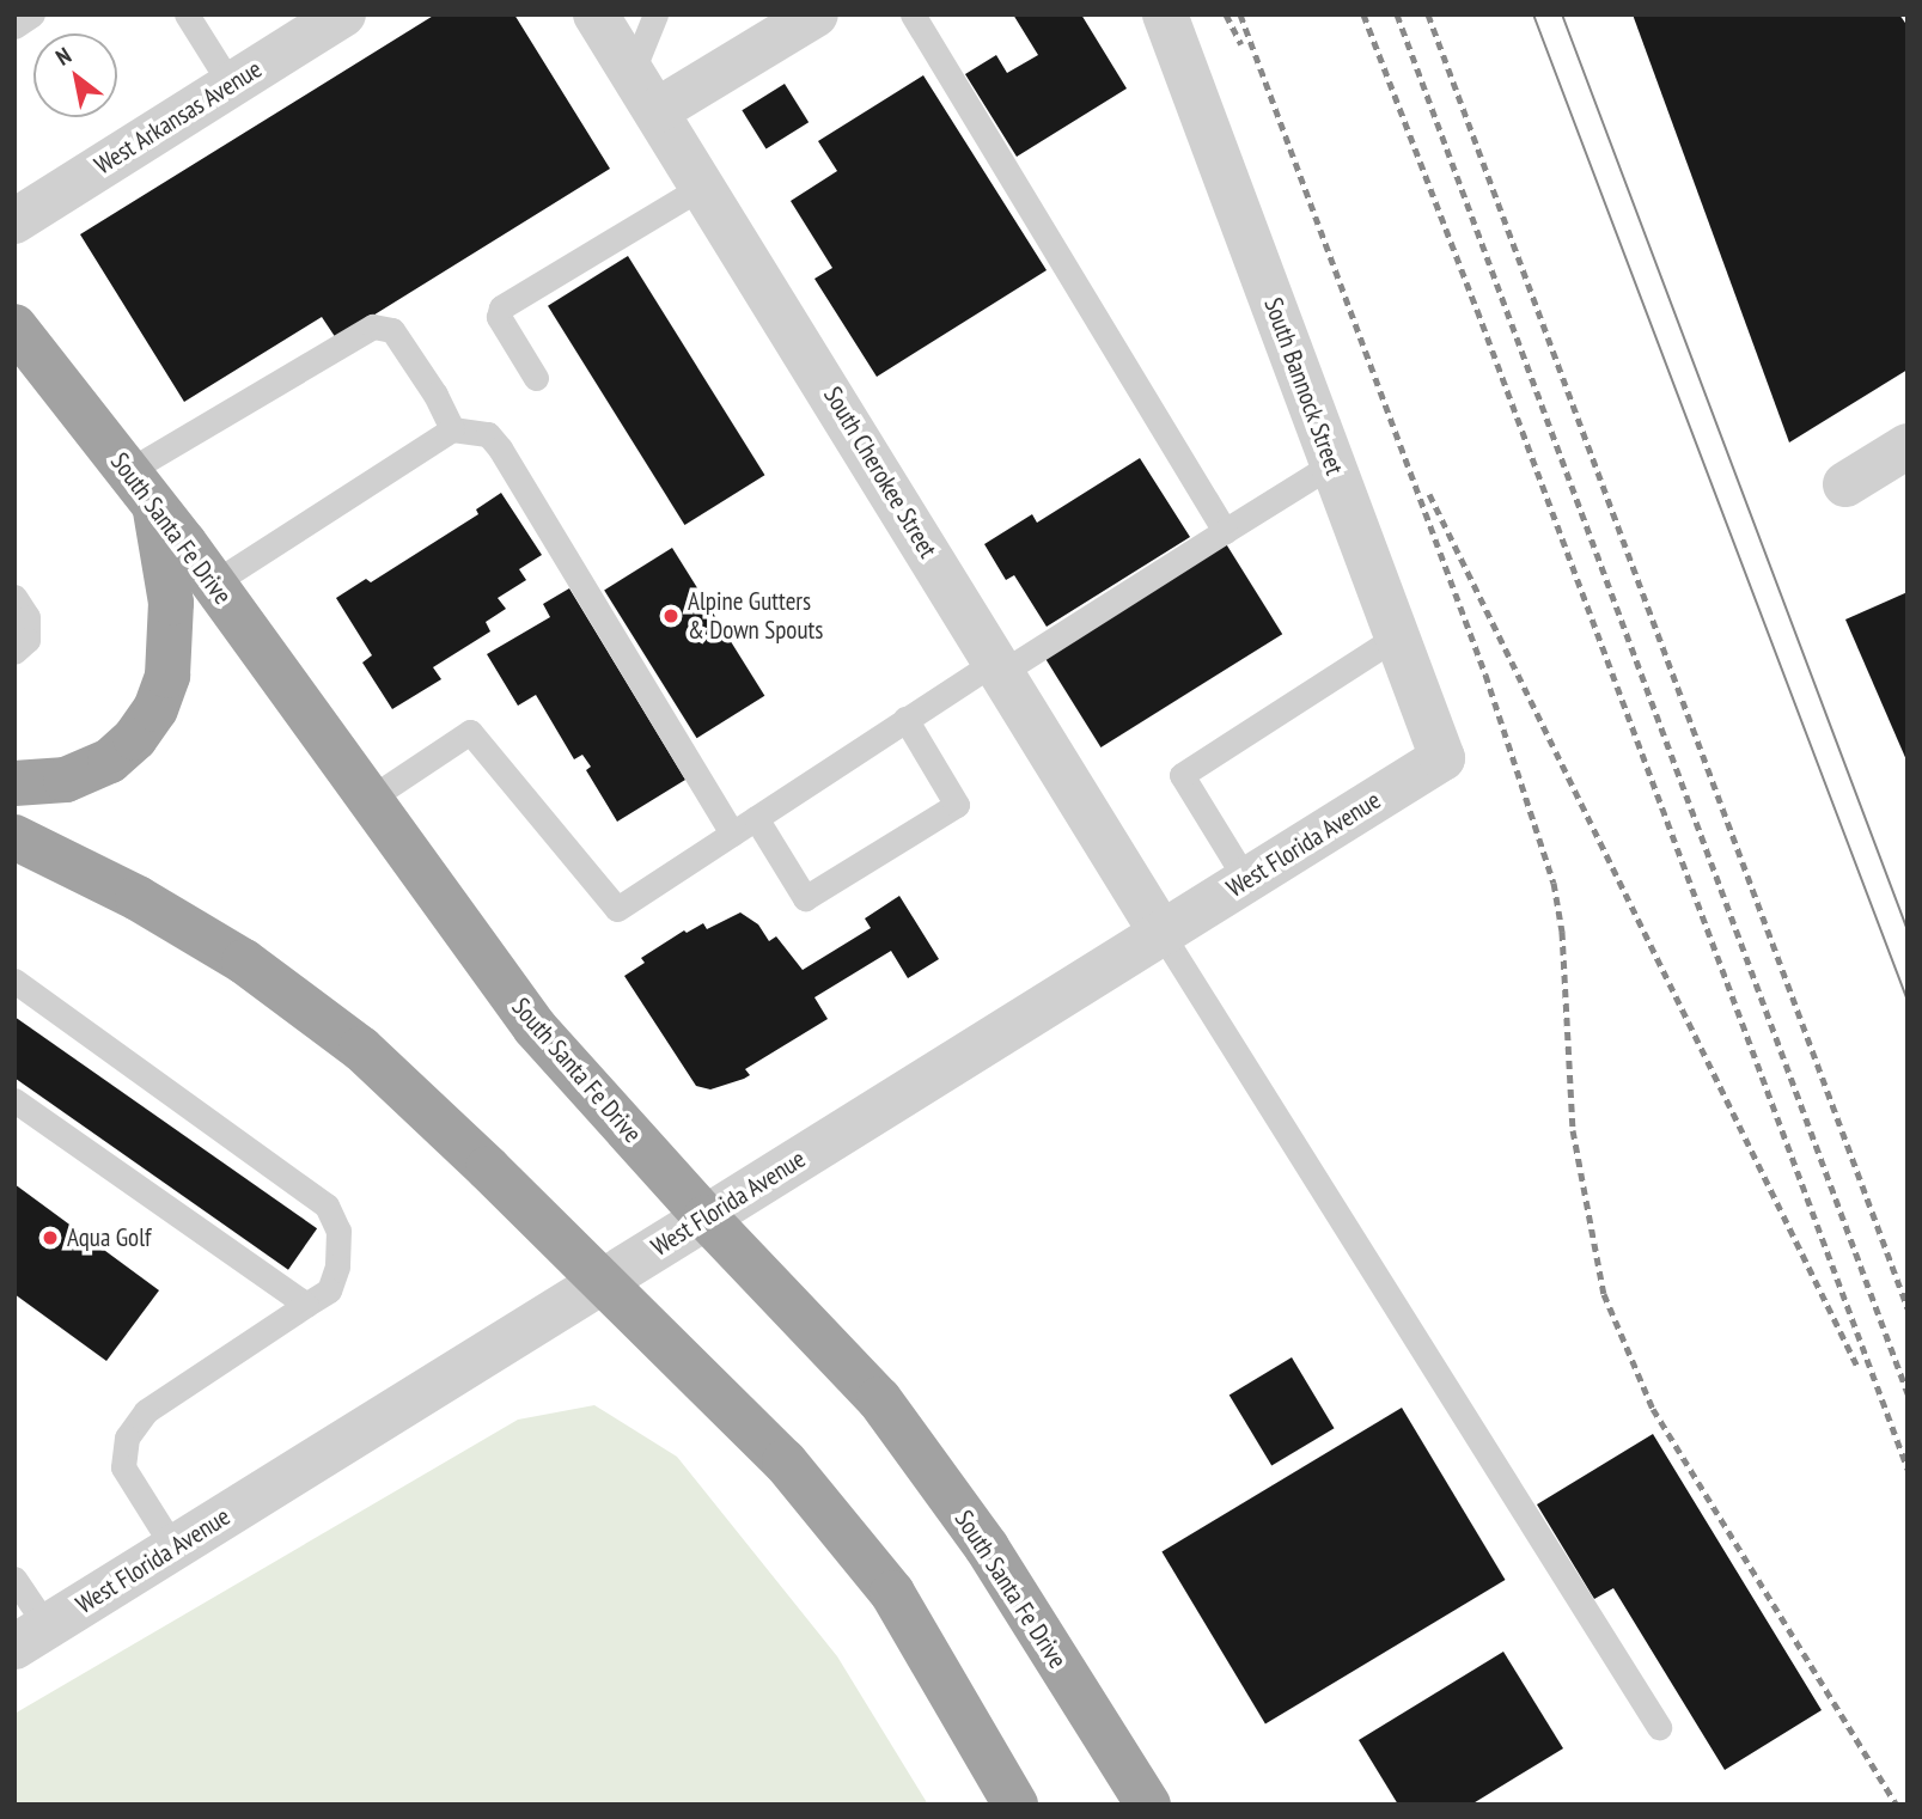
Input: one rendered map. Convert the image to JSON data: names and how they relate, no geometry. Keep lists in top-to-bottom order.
{
  "streets": {
    "highway": ["South Santa Fe Drive"],
    "street": [
      "West Arkansas Avenue",
      "South Bannock Street",
      "South Cherokee Street",
      "West Florida Avenue"
    ]
  },
  "crossings": [
    ["South Bannock Street", "West Florida Avenue"],
    ["South Cherokee Street", "West Florida Avenue"],
    ["South Santa Fe Drive", "West Florida Avenue"]
  ],
  "places": ["Alpine Gutters & Down Spouts", "Aqua Golf"],
  "north": "top left"
}
